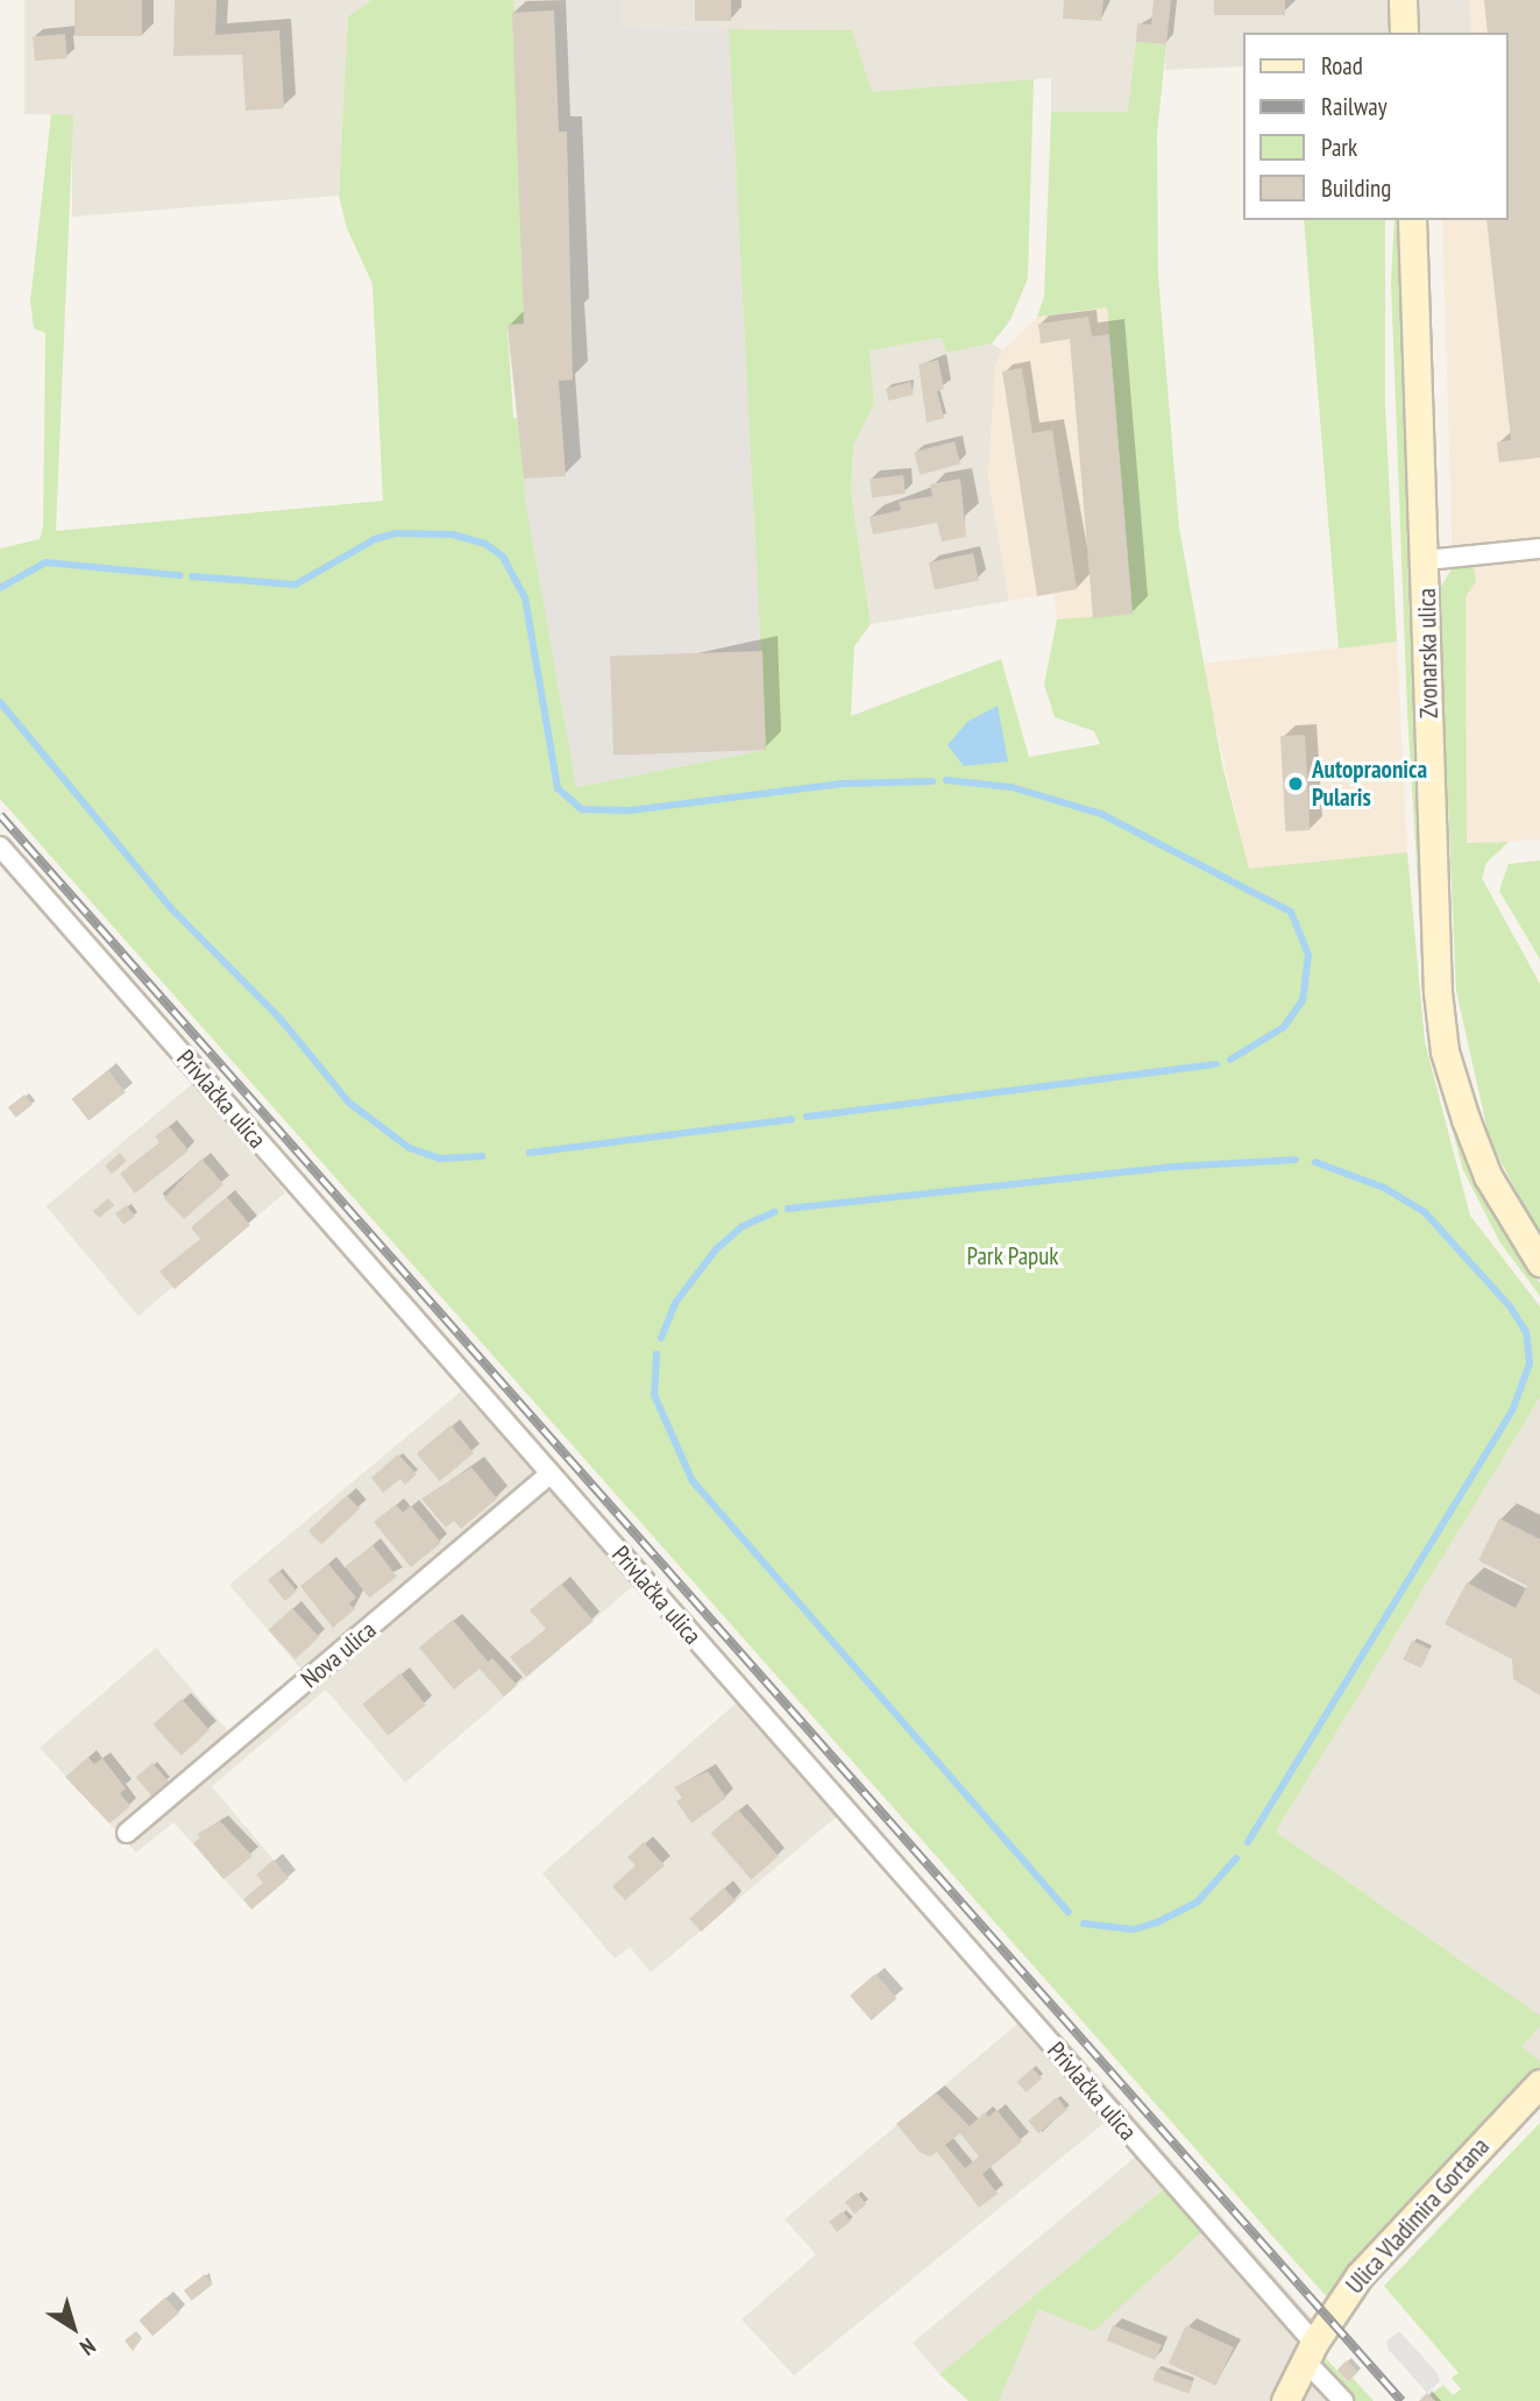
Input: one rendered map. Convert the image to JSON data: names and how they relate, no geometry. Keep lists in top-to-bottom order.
{
  "streets": {
    "main road": ["Zvonarska ulica", "Ulica Vladimira Gortana"],
    "street": ["Privlačka ulica", "Nova ulica"]
  },
  "crossings": [
    ["Privlačka ulica", "Nova ulica"],
    ["Privlačka ulica", "Ulica Vladimira Gortana"]
  ],
  "parks": ["Park Papuk"],
  "places": ["Autopraonica Pularis"],
  "legend": [
    "Road",
    "Railway",
    "Park",
    "Building"
  ],
  "north": "bottom right"
}
